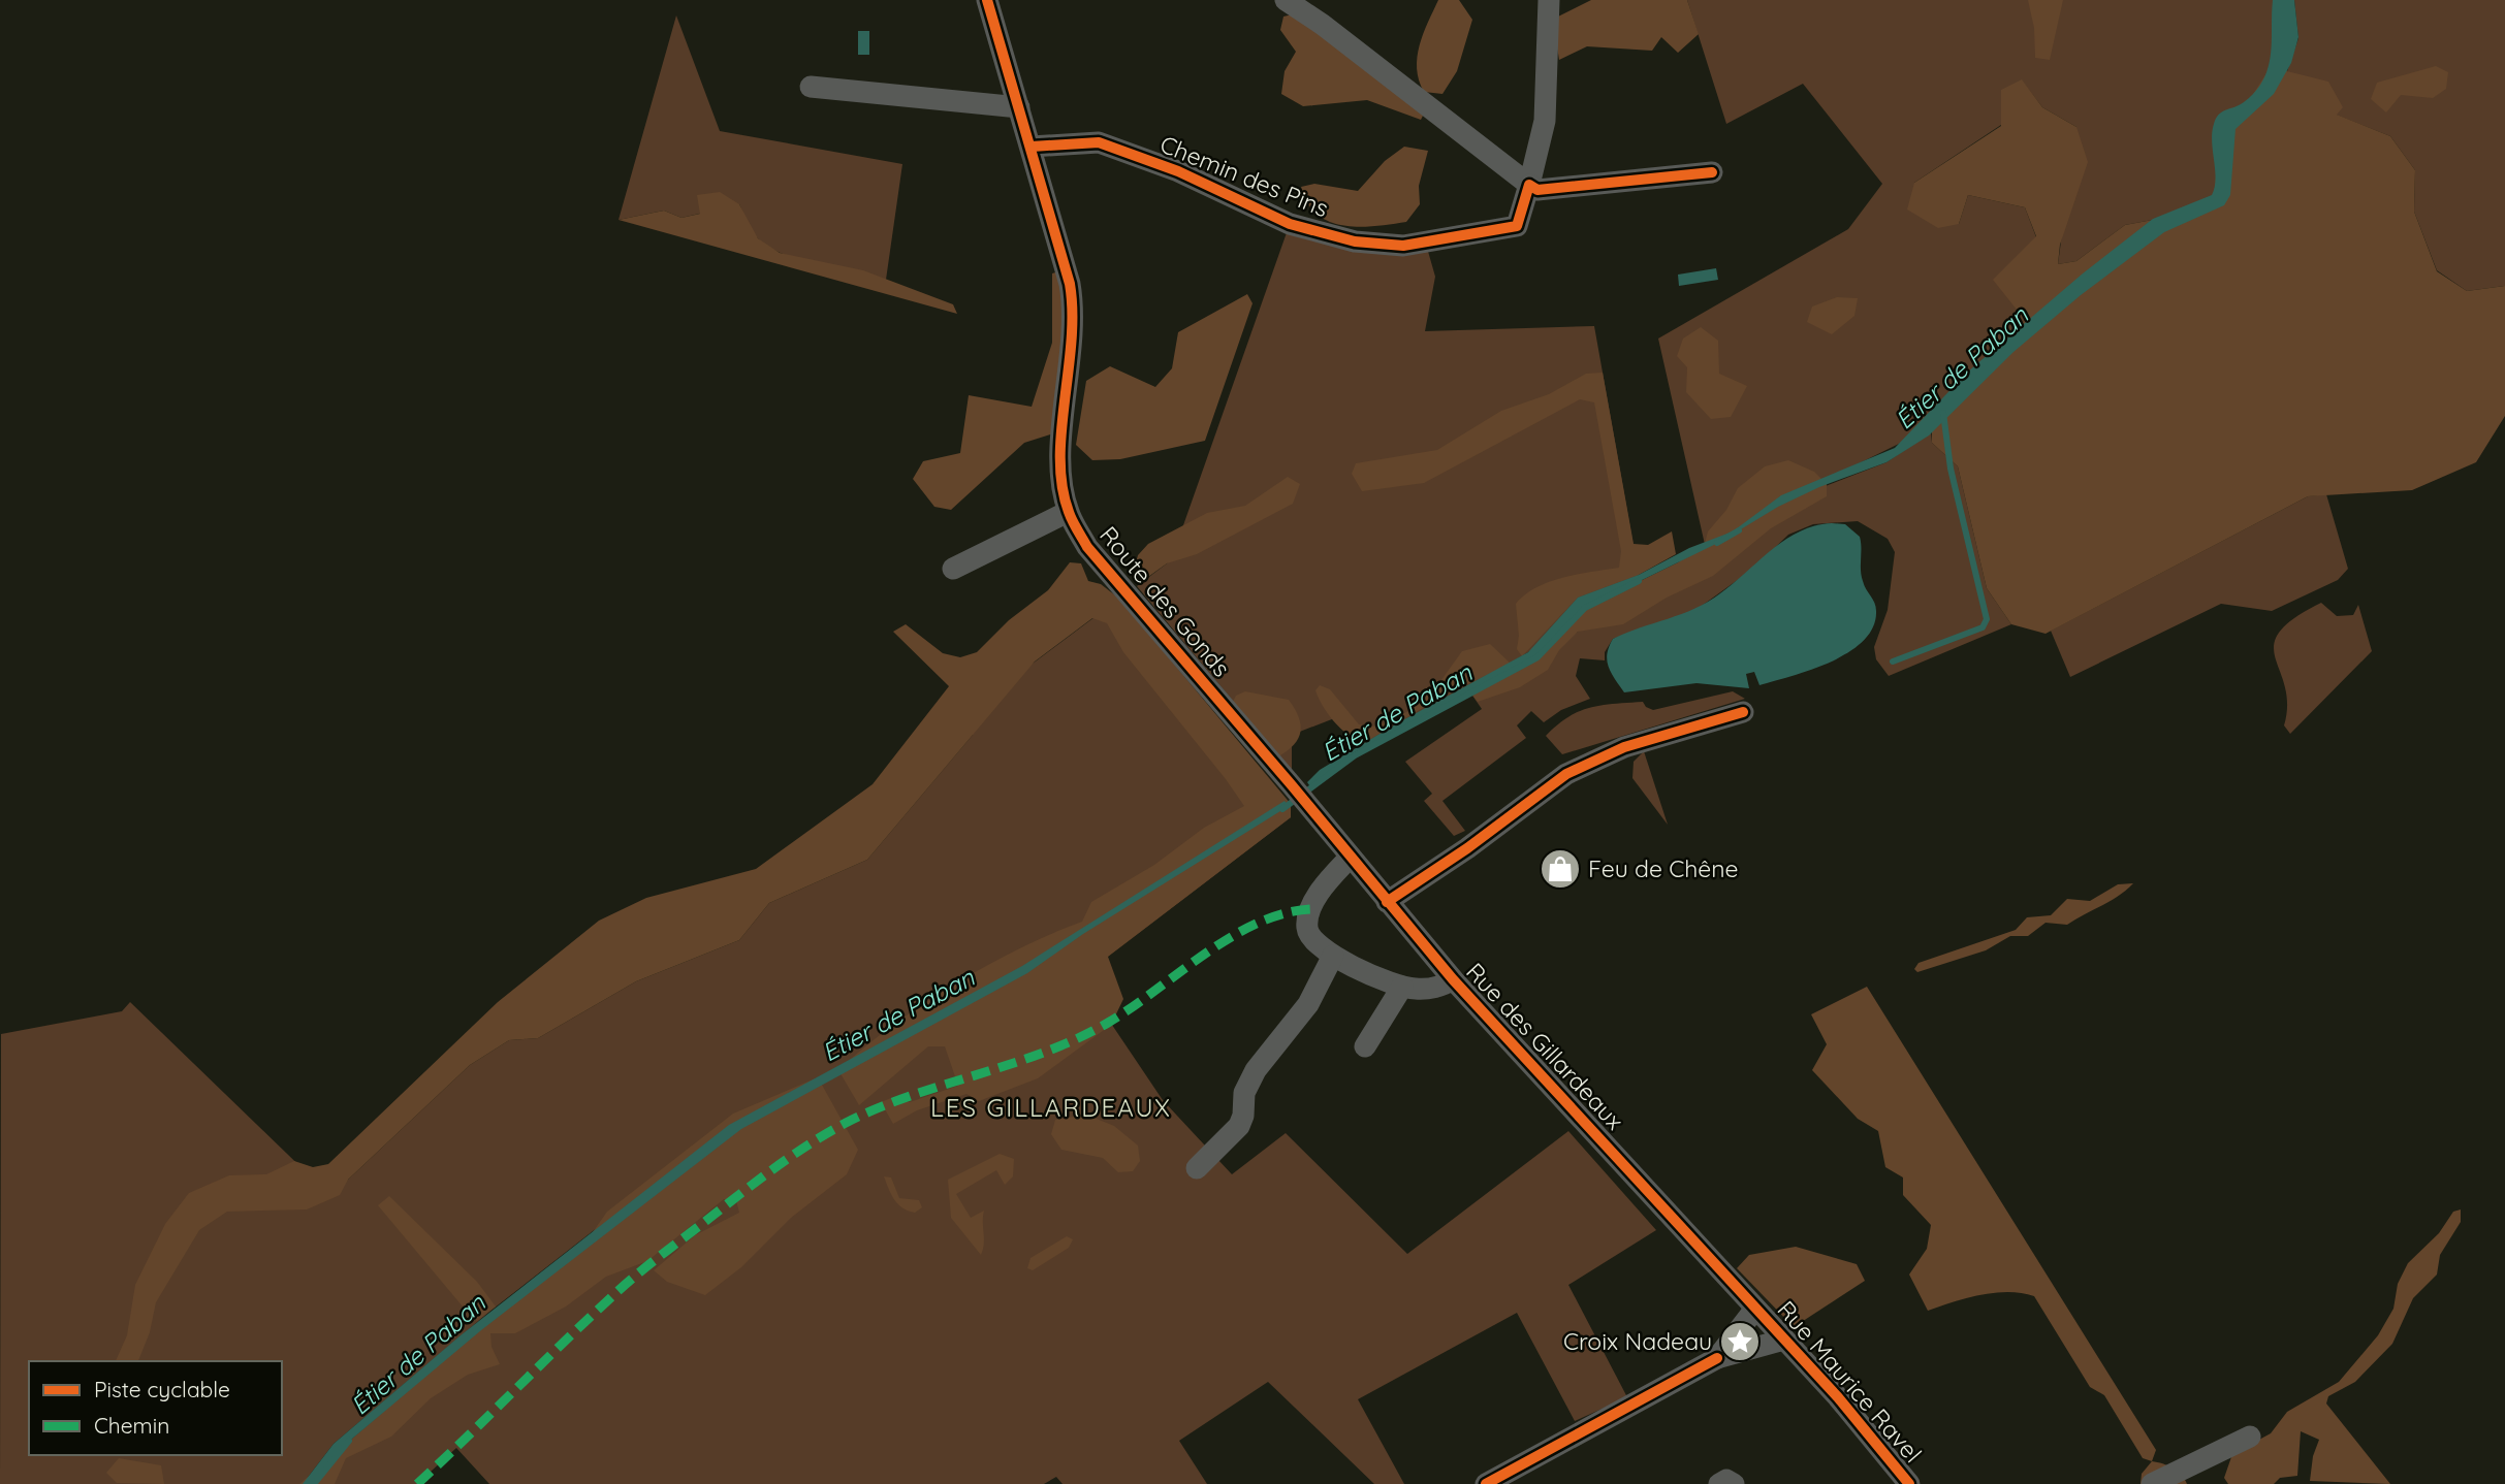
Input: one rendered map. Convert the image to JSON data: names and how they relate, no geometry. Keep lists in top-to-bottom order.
{
  "streets": {
    "street": [
      "Chemin des Pins",
      "Route des Gonds",
      "Rue des Gillardeaux",
      "Rue Maurice Ravel"
    ]
  },
  "crossings": [
    ["Chemin des Pins", "Route des Gonds"],
    ["Route des Gonds", "Rue des Gillardeaux"],
    ["Rue des Gillardeaux", "Rue Maurice Ravel"]
  ],
  "districts": ["LES GILLARDEAUX"],
  "water": ["Étier de Paban"],
  "places": {
    "shop": ["Feu de Chêne"],
    "place": ["Croix Nadeau"]
  },
  "legend": ["Piste cyclable", "Chemin"]
}
